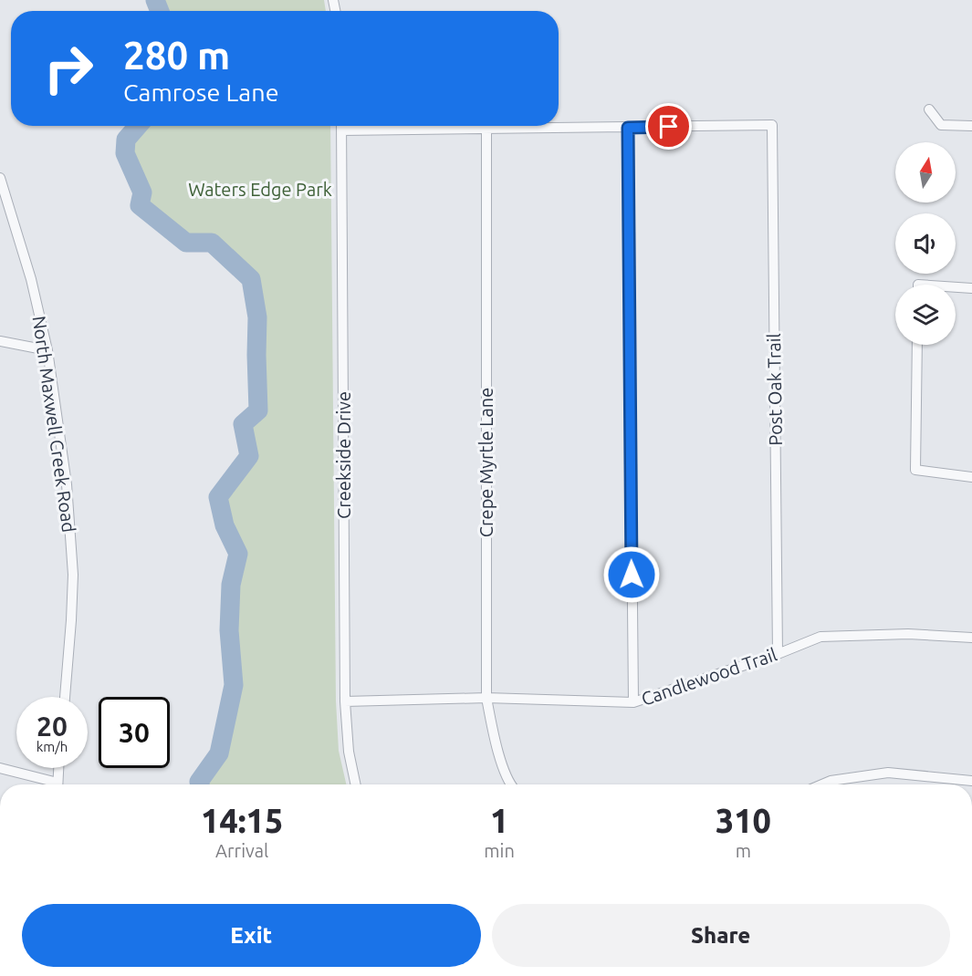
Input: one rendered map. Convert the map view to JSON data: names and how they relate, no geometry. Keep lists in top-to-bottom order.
{
  "streets": {
    "street": [
      "Post Oak Trail",
      "North Maxwell Creek Road",
      "Creekside Drive",
      "Crepe Myrtle Lane",
      "Candlewood Trail"
    ]
  },
  "crossings": [
    ["Post Oak Trail", "Candlewood Trail"],
    ["Creekside Drive", "Candlewood Trail"],
    ["Crepe Myrtle Lane", "Candlewood Trail"]
  ],
  "parks": ["Waters Edge Park"],
  "north": "top",
  "page": {
    "turn": ["280 m", "Camrose Lane"],
    "speed": "20 km/h",
    "limit": "30",
    "eta": [
      "14:15",
      "Arrival",
      "1",
      "min",
      "310",
      "m"
    ],
    "buttons": ["Exit", "Share"]
  }
}
